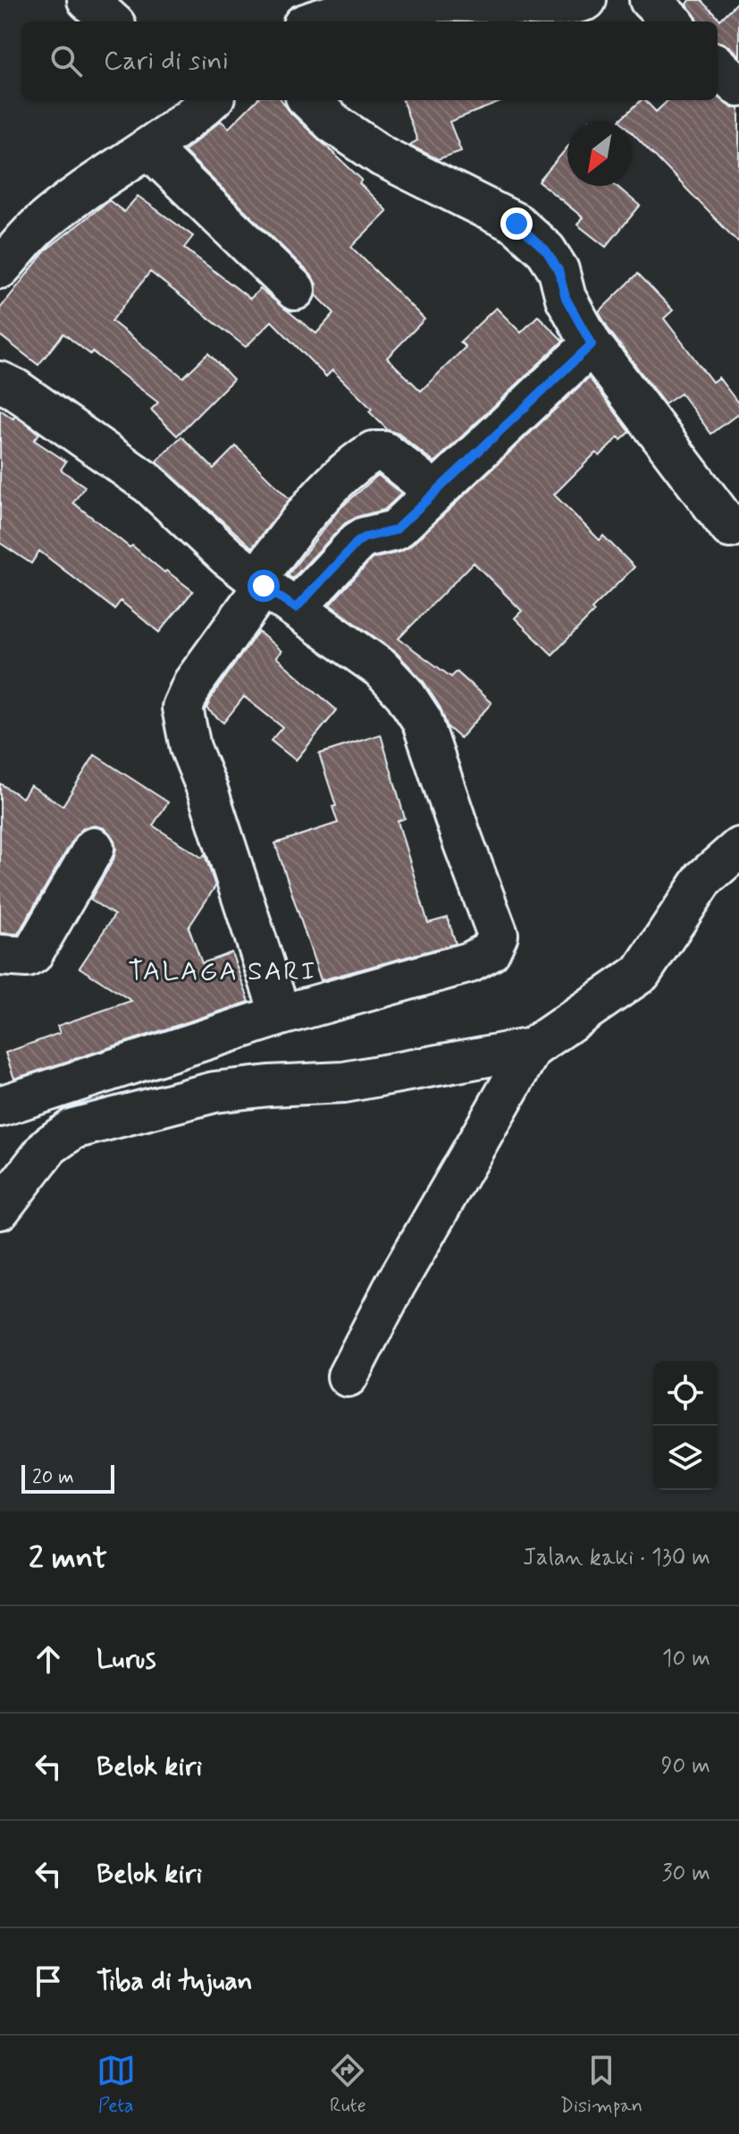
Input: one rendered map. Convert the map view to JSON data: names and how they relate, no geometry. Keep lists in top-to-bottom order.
{
  "districts": ["TALAGA SARI"],
  "scale_bar": "20 m",
  "north": "bottom left",
  "page": {
    "search": "Cari di sini",
    "scale": "20 m",
    "heading": ["2 mnt", "Jalan kaki · 130 m"],
    "list": [
      ["Lurus", "10 m"],
      ["Belok kiri", "90 m"],
      ["Belok kiri", "30 m"],
      "Tiba di tujuan"
    ],
    "nav": ["Peta", "Rute", "Disimpan"]
  }
}
